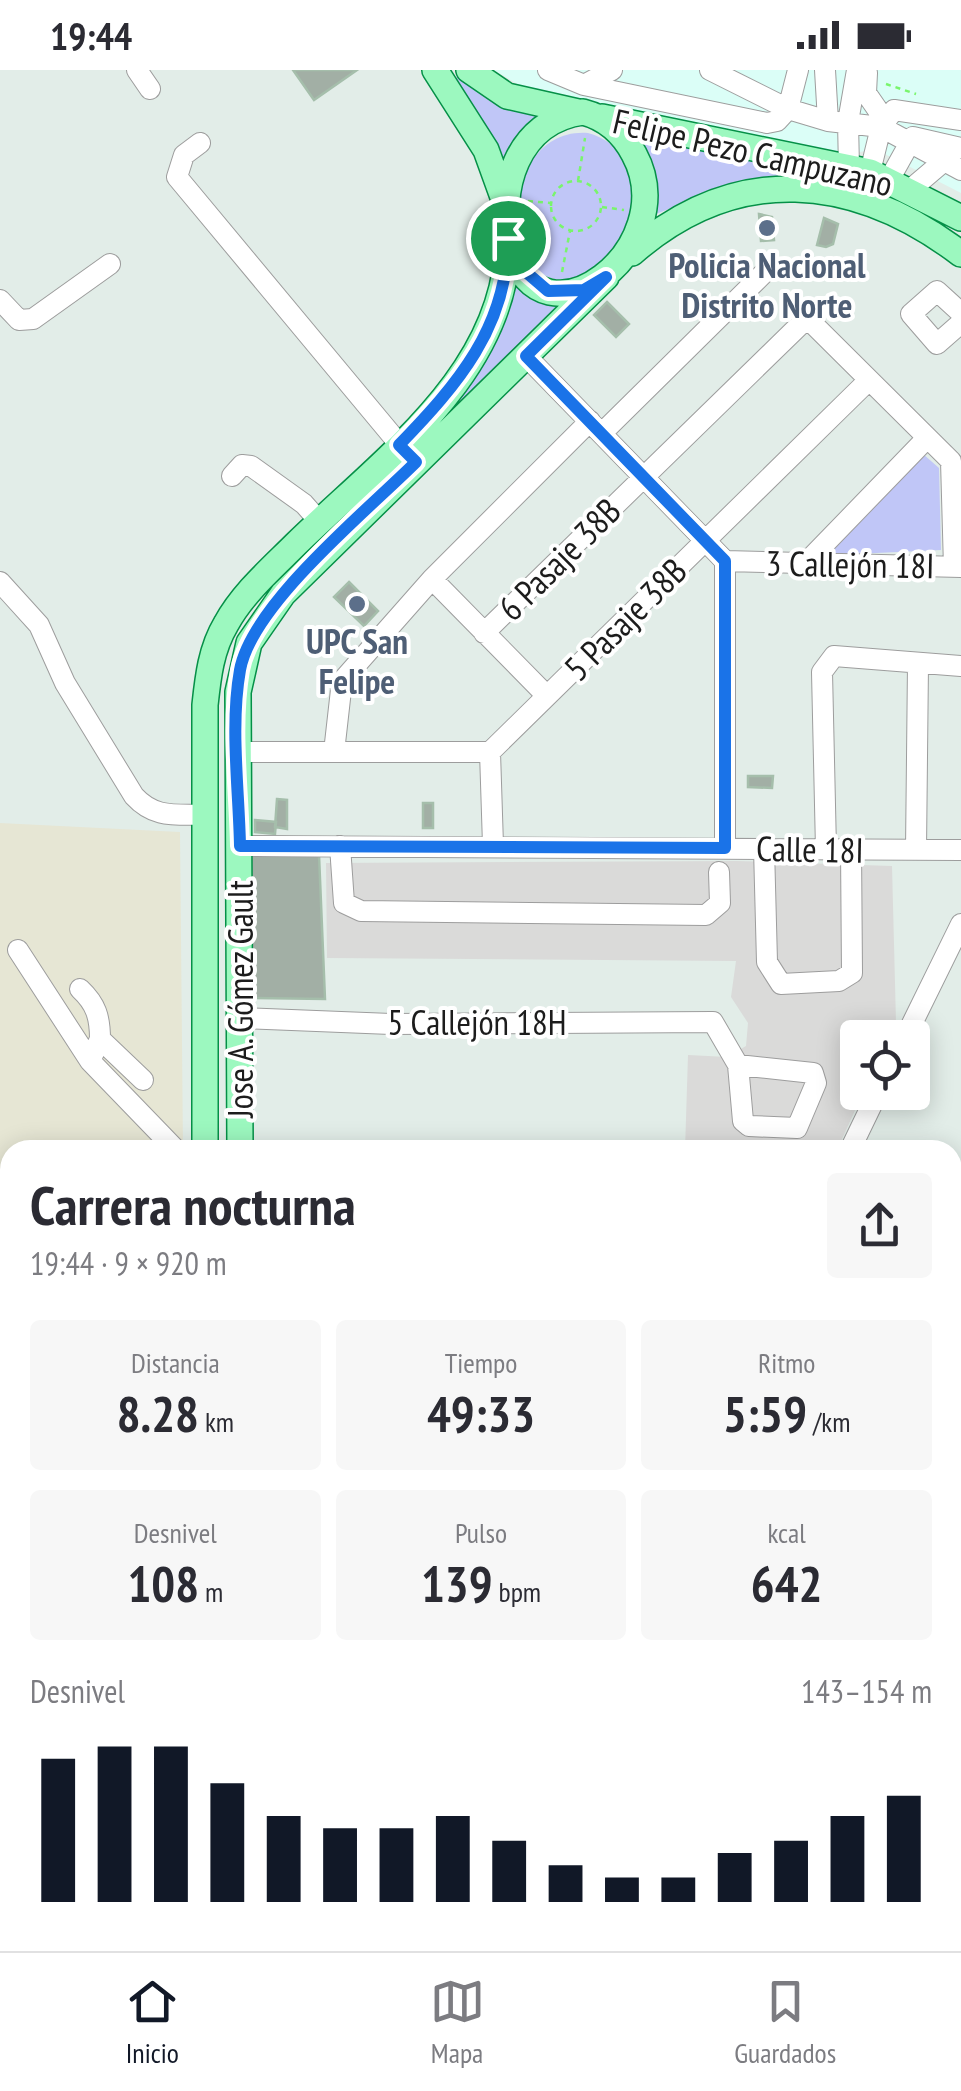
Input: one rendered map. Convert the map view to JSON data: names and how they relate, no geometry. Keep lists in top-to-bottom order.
{
  "streets": {
    "main road": ["Felipe Pezo Campuzano", "Jose A. Gómez Gault"],
    "street": [
      "6 Pasaje 38B",
      "3 Callejón 18I",
      "5 Pasaje 38B",
      "Calle 18I",
      "5 Callejón 18H"
    ]
  },
  "crossings": [
    ["Felipe Pezo Campuzano", "Jose A. Gómez Gault"],
    ["6 Pasaje 38B", "3 Callejón 18I"],
    ["6 Pasaje 38B", "5 Pasaje 38B"],
    ["3 Callejón 18I", "5 Pasaje 38B"],
    ["3 Callejón 18I", "Jose A. Gómez Gault"],
    ["Calle 18I", "Jose A. Gómez Gault"],
    ["Jose A. Gómez Gault", "5 Callejón 18H"]
  ],
  "places": ["Policia Nacional Distrito Norte", "UPC San Felipe"],
  "page": {
    "status": "19:44",
    "heading": ["Carrera nocturna", "19:44 · 9 × 920 m"],
    "stats": [
      ["Distancia", "8.28 km"],
      ["Tiempo", "49:33"],
      ["Ritmo", "5:59 /km"],
      ["Desnivel", "108 m"],
      ["Pulso", "139 bpm"],
      ["kcal", "642"]
    ],
    "chart": ["Desnivel", "143–154 m"],
    "tabs": ["Inicio", "Mapa", "Guardados"]
  }
}
